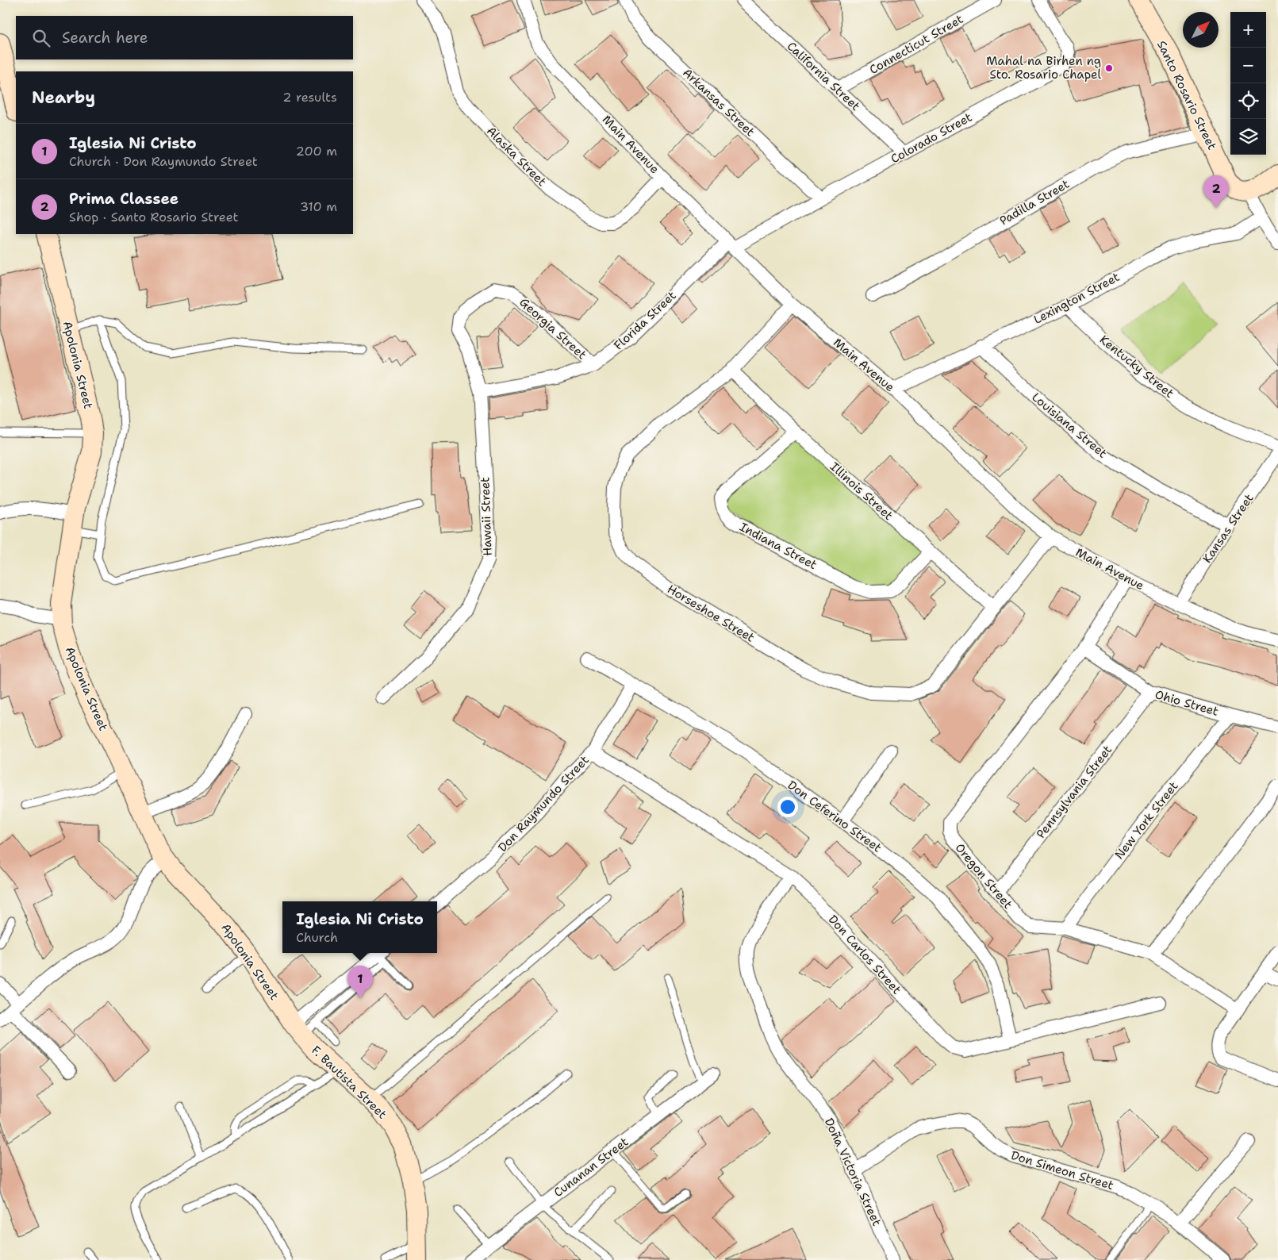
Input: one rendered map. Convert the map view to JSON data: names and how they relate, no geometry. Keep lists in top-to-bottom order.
{
  "streets": {
    "main road": ["Santo Rosario Street", "Apolonia Street", "F. Bautista Street"],
    "street": [
      "Connecticut Street",
      "California Street",
      "Arkansas Street",
      "Colorado Street",
      "Main Avenue",
      "Alaska Street",
      "Padilla Street",
      "Lexington Street",
      "Florida Street",
      "Georgia Street",
      "Kentucky Street",
      "Louisiana Street",
      "Illinois Street",
      "Hawaii Street",
      "Kansas Street",
      "Indiana Street",
      "Horseshoe Street",
      "Ohio Street",
      "Pennsylvania Street",
      "Don Raymundo Street",
      "Don Ceferino Street",
      "New York Street",
      "Oregon Street",
      "Don Carlos Street",
      "Cunanan Street",
      "Don Simeon Street",
      "Doña Victoria Street"
    ]
  },
  "crossings": [
    ["Connecticut Street", "California Street"],
    ["California Street", "Colorado Street"],
    ["Santo Rosario Street", "Padilla Street"],
    ["Arkansas Street", "Colorado Street"],
    ["Colorado Street", "Main Avenue"],
    ["Colorado Street", "Florida Street"],
    ["Main Avenue", "Alaska Street"],
    ["Main Avenue", "Lexington Street"],
    ["Main Avenue", "Florida Street"],
    ["Main Avenue", "Kansas Street"],
    ["Main Avenue", "Horseshoe Street"],
    ["Main Avenue", "Oregon Street"],
    ["Lexington Street", "Kentucky Street"],
    ["Lexington Street", "Louisiana Street"],
    ["Florida Street", "Georgia Street"],
    ["Florida Street", "Hawaii Street"],
    ["Georgia Street", "Hawaii Street"],
    ["Apolonia Street", "F. Bautista Street"],
    ["Louisiana Street", "Kansas Street"],
    ["Illinois Street", "Indiana Street"],
    ["Illinois Street", "Horseshoe Street"],
    ["Ohio Street", "Pennsylvania Street"],
    ["Ohio Street", "New York Street"],
    ["Ohio Street", "Oregon Street"],
    ["Pennsylvania Street", "Oregon Street"],
    ["Don Raymundo Street", "Don Ceferino Street"],
    ["Don Raymundo Street", "Don Carlos Street"],
    ["Don Ceferino Street", "Don Carlos Street"],
    ["New York Street", "Oregon Street"],
    ["Don Carlos Street", "Doña Victoria Street"],
    ["Don Simeon Street", "Doña Victoria Street"]
  ],
  "places": ["Mahal na Birhen ng Sto. Rosario Chapel"],
  "north": "top right",
  "page": {
    "map_buttons": ["+", "−"],
    "search": "Search here",
    "heading": ["Nearby", "2 results"],
    "list": [
      {
        "mark": "1",
        "name": "Iglesia Ni Cristo",
        "note": "Church · Don Raymundo Street",
        "value": "200 m"
      },
      {
        "mark": "2",
        "name": "Prima Classee",
        "note": "Shop · Santo Rosario Street",
        "value": "310 m"
      }
    ],
    "pins": ["2", "1"],
    "popup": ["Iglesia Ni Cristo", "Church"]
  }
}
